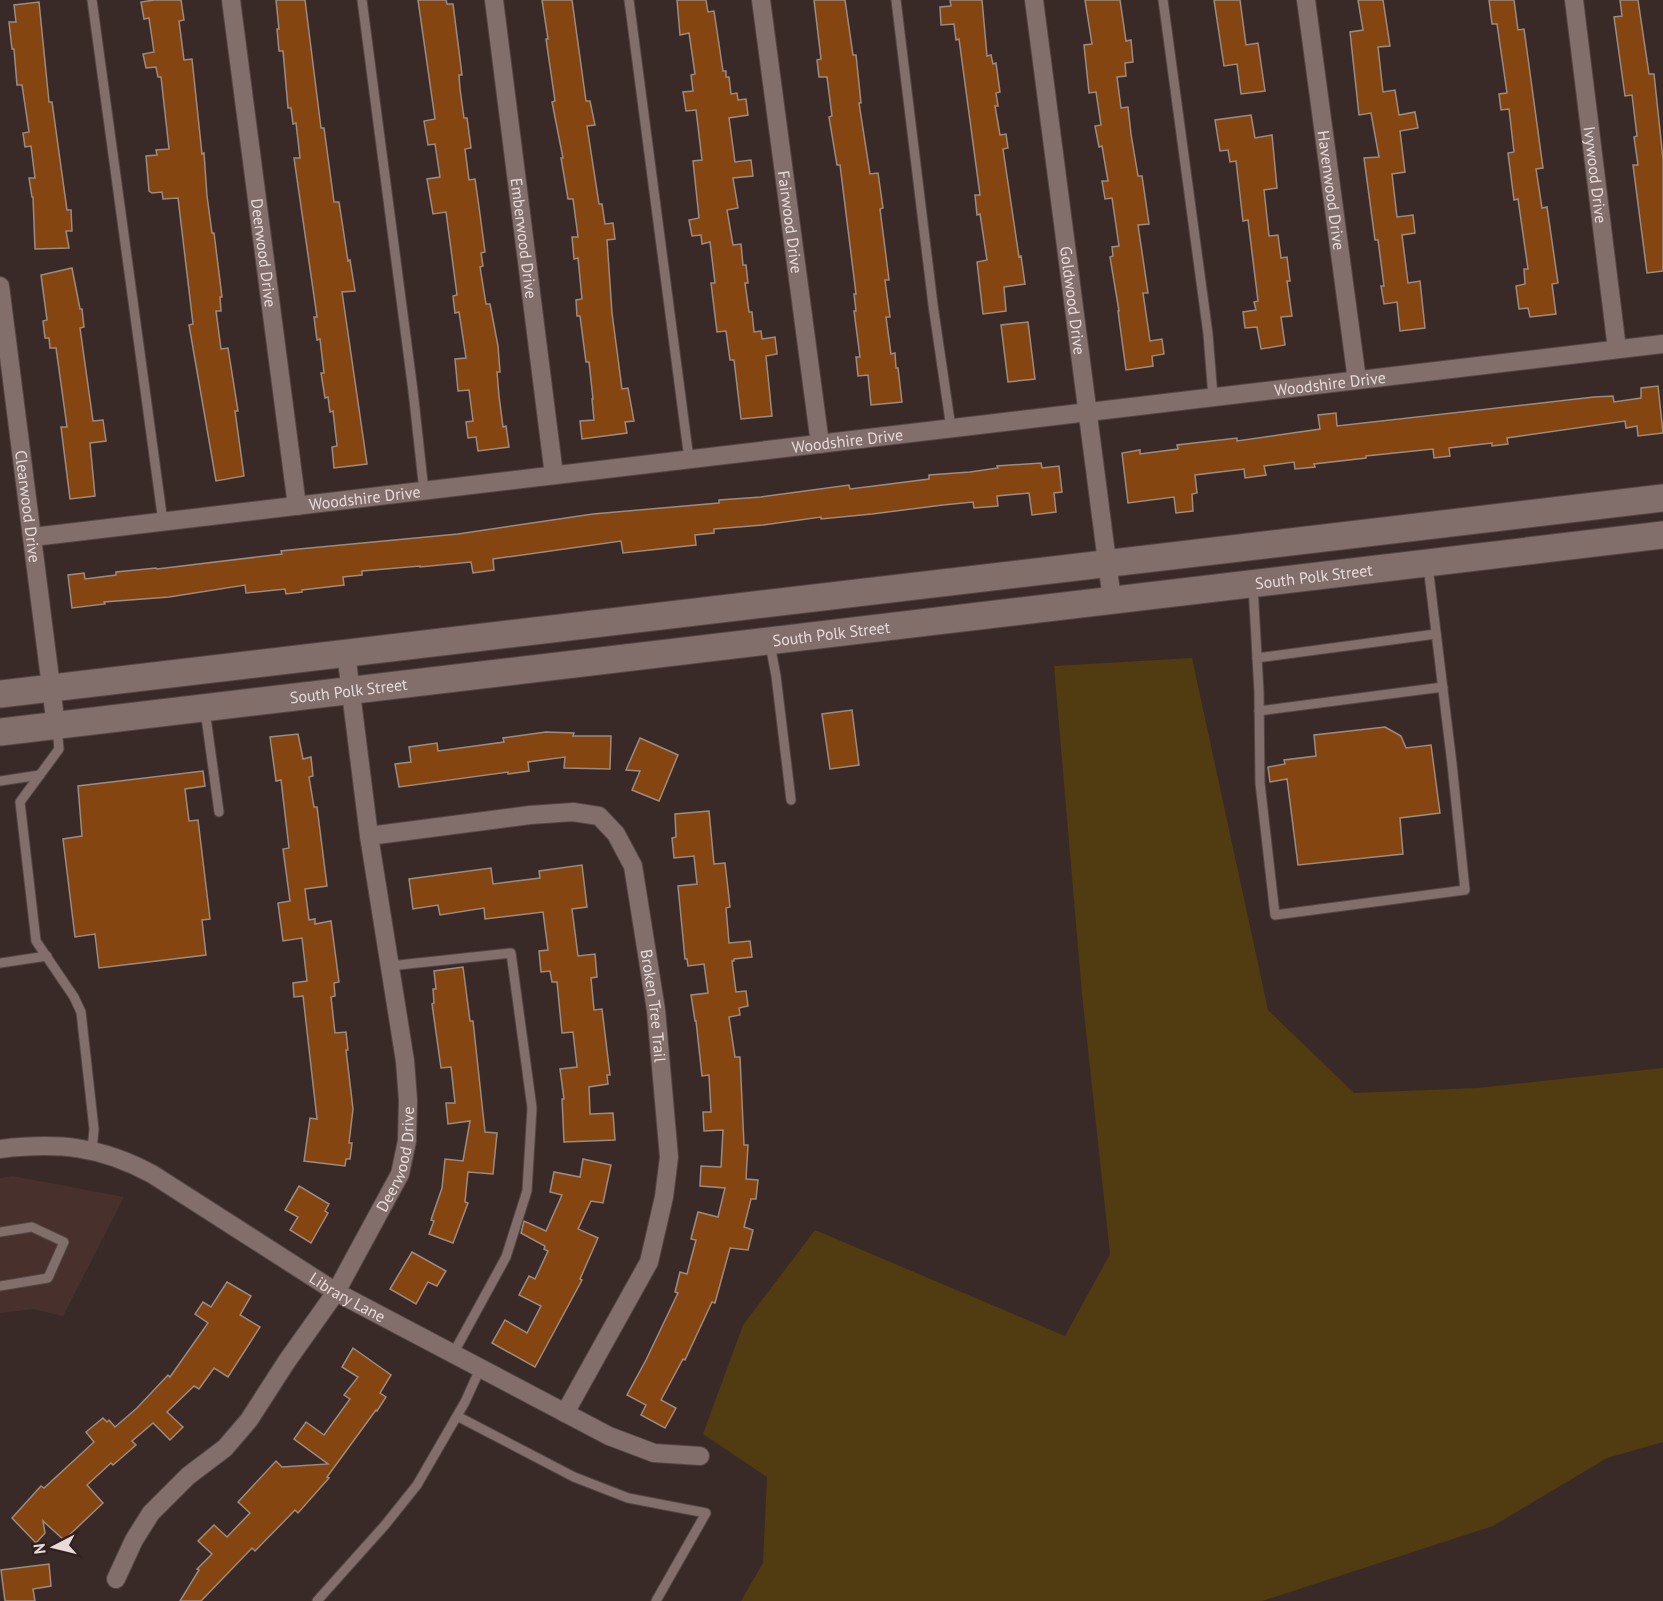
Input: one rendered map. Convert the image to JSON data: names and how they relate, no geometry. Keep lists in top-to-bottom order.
{
  "streets": {
    "main road": ["South Polk Street"],
    "street": [
      "Ivywood Drive",
      "Havenwood Drive",
      "Fairwood Drive",
      "Emberwood Drive",
      "Deerwood Drive",
      "Goldwood Drive",
      "Woodshire Drive",
      "Clearwood Drive",
      "Broken Tree Trail",
      "Library Lane"
    ]
  },
  "crossings": [
    ["Ivywood Drive", "Woodshire Drive"],
    ["Havenwood Drive", "Woodshire Drive"],
    ["Fairwood Drive", "Woodshire Drive"],
    ["Emberwood Drive", "Woodshire Drive"],
    ["Deerwood Drive", "Woodshire Drive"],
    ["Deerwood Drive", "South Polk Street"],
    ["Deerwood Drive", "Broken Tree Trail"],
    ["Deerwood Drive", "Library Lane"],
    ["Goldwood Drive", "Woodshire Drive"],
    ["Goldwood Drive", "South Polk Street"],
    ["Woodshire Drive", "Clearwood Drive"],
    ["Clearwood Drive", "South Polk Street"],
    ["Broken Tree Trail", "Library Lane"]
  ],
  "north": "left"
}
